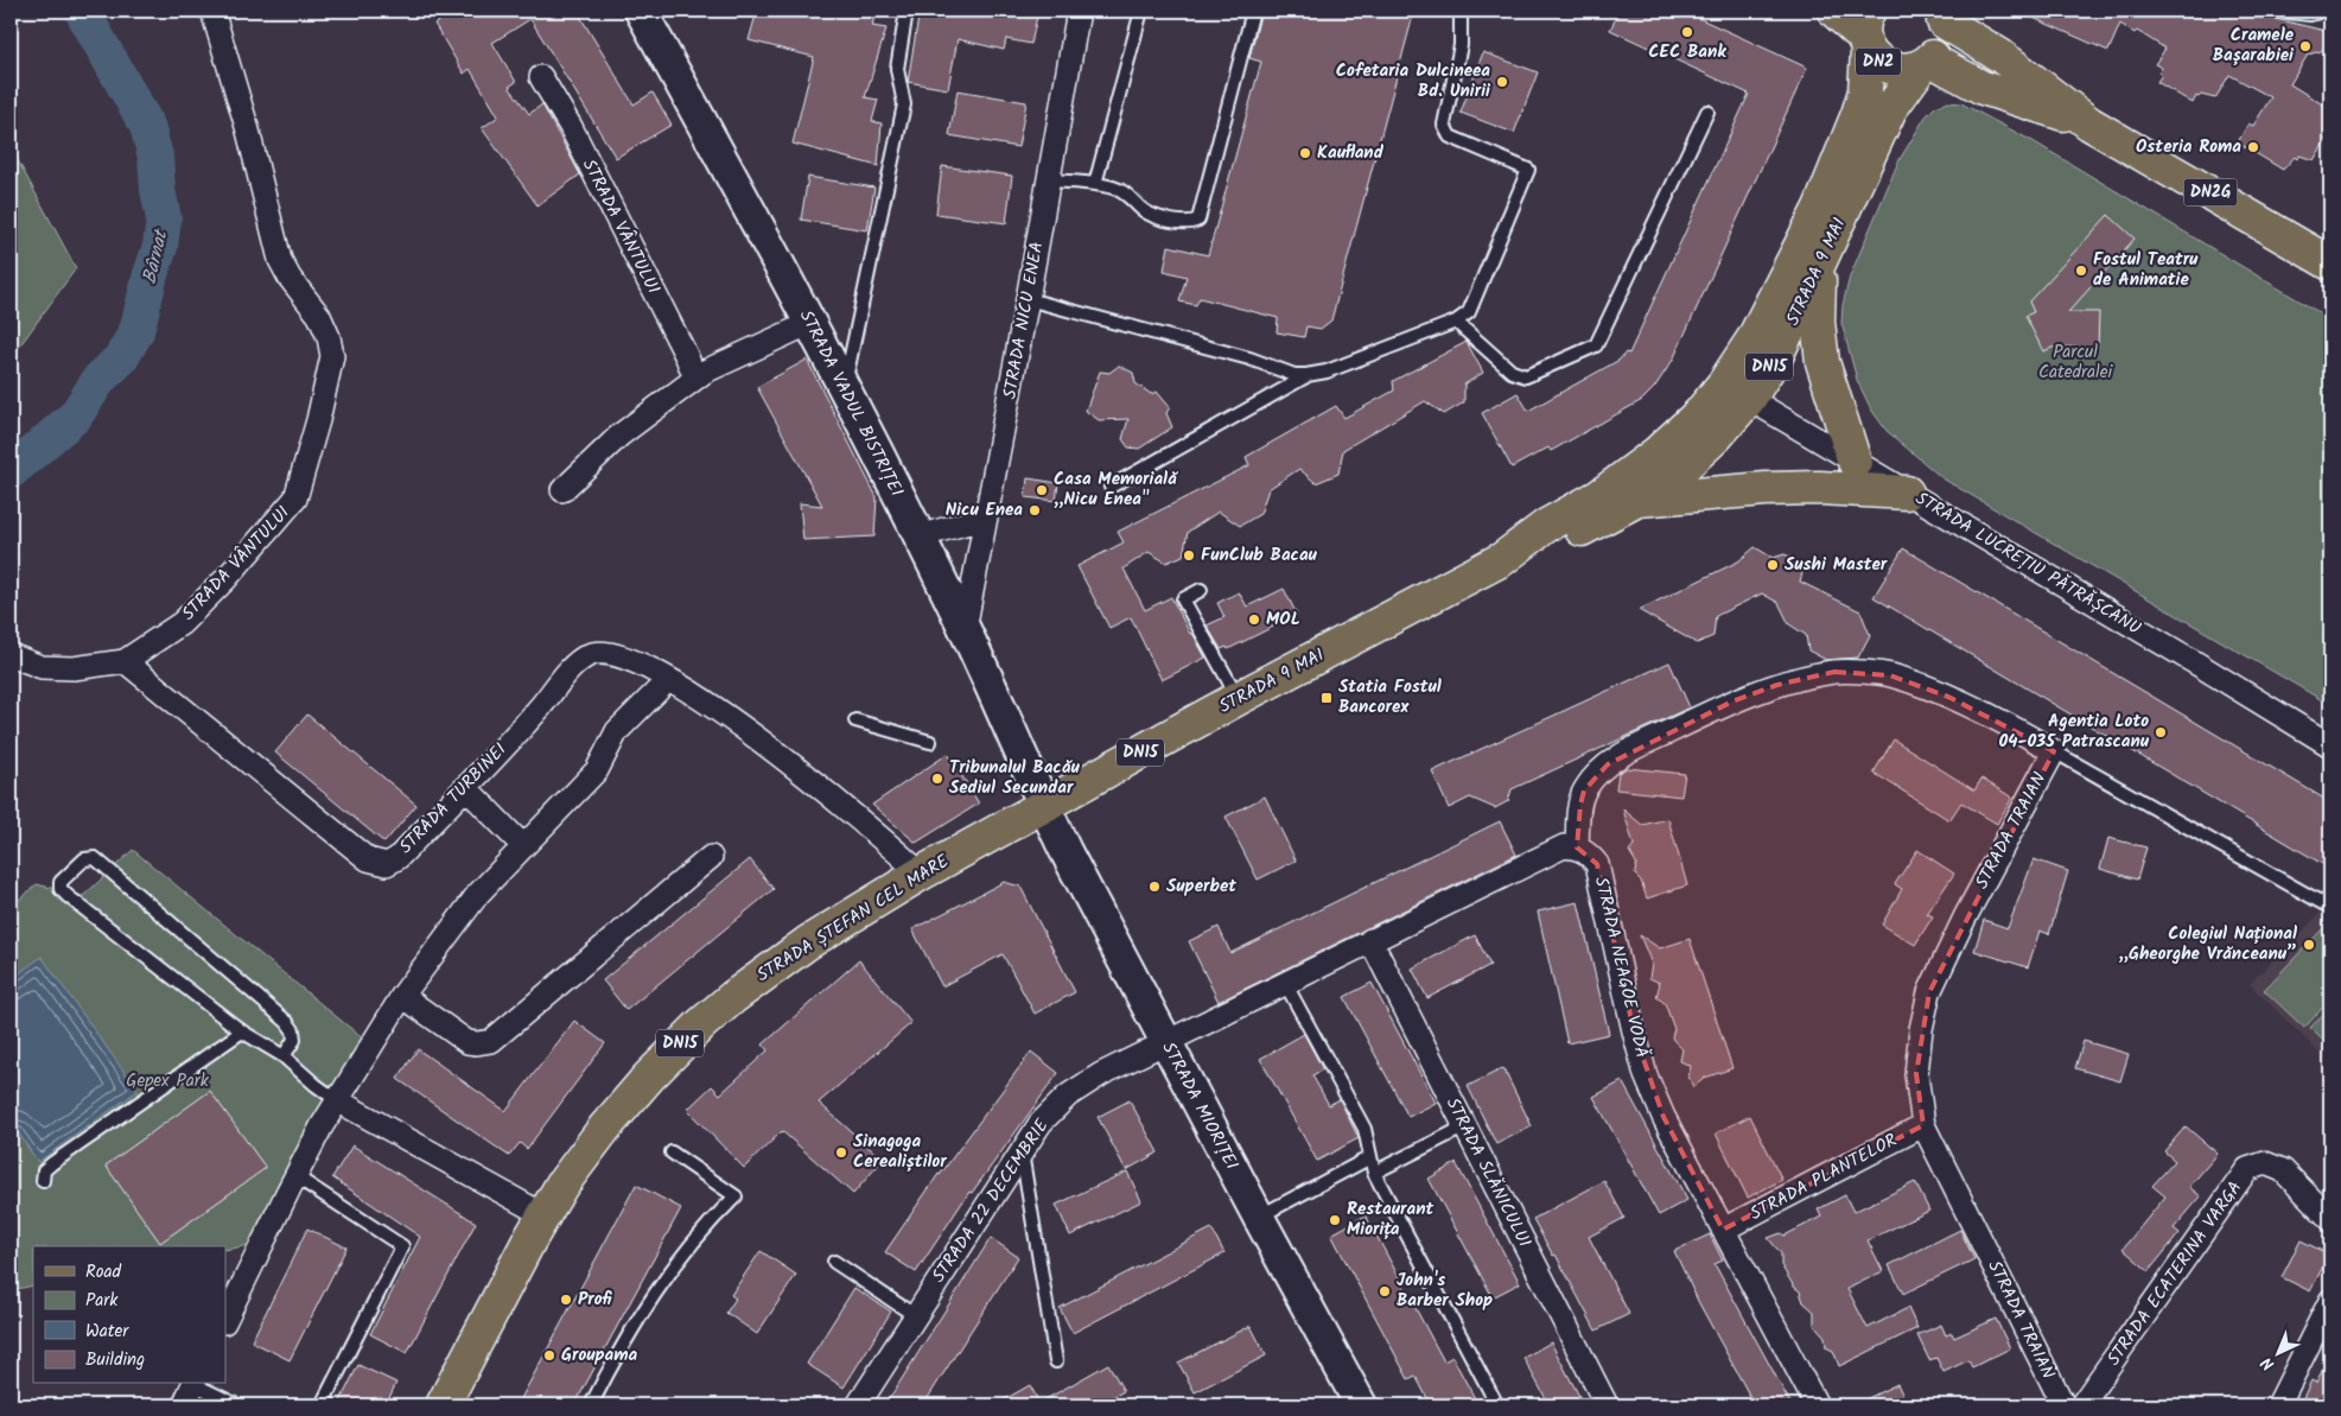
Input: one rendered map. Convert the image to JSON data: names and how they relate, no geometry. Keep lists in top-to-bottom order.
{
  "streets": {
    "main road": [
      "DN2",
      "DN2G",
      "STRADA 9 MAI",
      "DN15",
      "STRADA VADUL BISTRIȚEI",
      "STRADA ȘTEFAN CEL MARE",
      "STRADA MIORIȚEI"
    ],
    "street": [
      "STRADA VÂNTULUI",
      "STRADA NICU ENEA",
      "STRADA LUCREȚIU PĂTRĂȘCANU",
      "STRADA TURBINEI",
      "STRADA TRAIAN",
      "STRADA NEAGOE VODĂ",
      "STRADA SLĂNICULUI",
      "STRADA PLANTELOR",
      "STRADA 22 DECEMBRIE",
      "STRADA ECATERINA VARGA"
    ]
  },
  "crossings": [
    ["DN2", "DN2G"],
    ["DN2", "STRADA 9 MAI"],
    ["DN2G", "STRADA 9 MAI"],
    ["STRADA VÂNTULUI", "STRADA TURBINEI"],
    ["STRADA 9 MAI", "STRADA VADUL BISTRIȚEI"],
    ["STRADA 9 MAI", "STRADA LUCREȚIU PĂTRĂȘCANU"],
    ["STRADA 9 MAI", "STRADA ȘTEFAN CEL MARE"],
    ["STRADA 9 MAI", "STRADA MIORIȚEI"],
    ["STRADA NICU ENEA", "STRADA VADUL BISTRIȚEI"],
    ["STRADA VADUL BISTRIȚEI", "STRADA ȘTEFAN CEL MARE"],
    ["STRADA VADUL BISTRIȚEI", "STRADA MIORIȚEI"],
    ["STRADA TURBINEI", "STRADA ȘTEFAN CEL MARE"],
    ["STRADA TRAIAN", "STRADA NEAGOE VODĂ"],
    ["STRADA TRAIAN", "STRADA PLANTELOR"],
    ["STRADA ȘTEFAN CEL MARE", "STRADA MIORIȚEI"],
    ["STRADA NEAGOE VODĂ", "STRADA PLANTELOR"],
    ["STRADA MIORIȚEI", "STRADA 22 DECEMBRIE"]
  ],
  "water": ["Bârnat"],
  "parks": ["Parcul Catedralei", "Gepex Park"],
  "places": {
    "other": [
      "CEC Bank",
      "Cramele Bașarabiei",
      "Cofetaria Dulcineea Bd. Unirii",
      "Osteria Roma",
      "Kaufland",
      "Fostul Teatru de Animatie",
      "Casa Memorială „Nicu Enea\"",
      "Nicu Enea",
      "FunClub Bacau",
      "Sushi Master",
      "MOL",
      "Agentia Loto 04-035 Patrascanu",
      "Tribunalul Bacău Sediul Secundar",
      "Superbet",
      "Colegiul Național „Gheorghe Vrănceanu”",
      "Sinagoga Cerealiștilor",
      "Restaurant Miorița",
      "John's Barber Shop",
      "Profi",
      "Groupama"
    ],
    "transit": ["Statia Fostul Bancorex"]
  },
  "legend": [
    "Road",
    "Park",
    "Water",
    "Building"
  ],
  "north": "bottom left"
}
